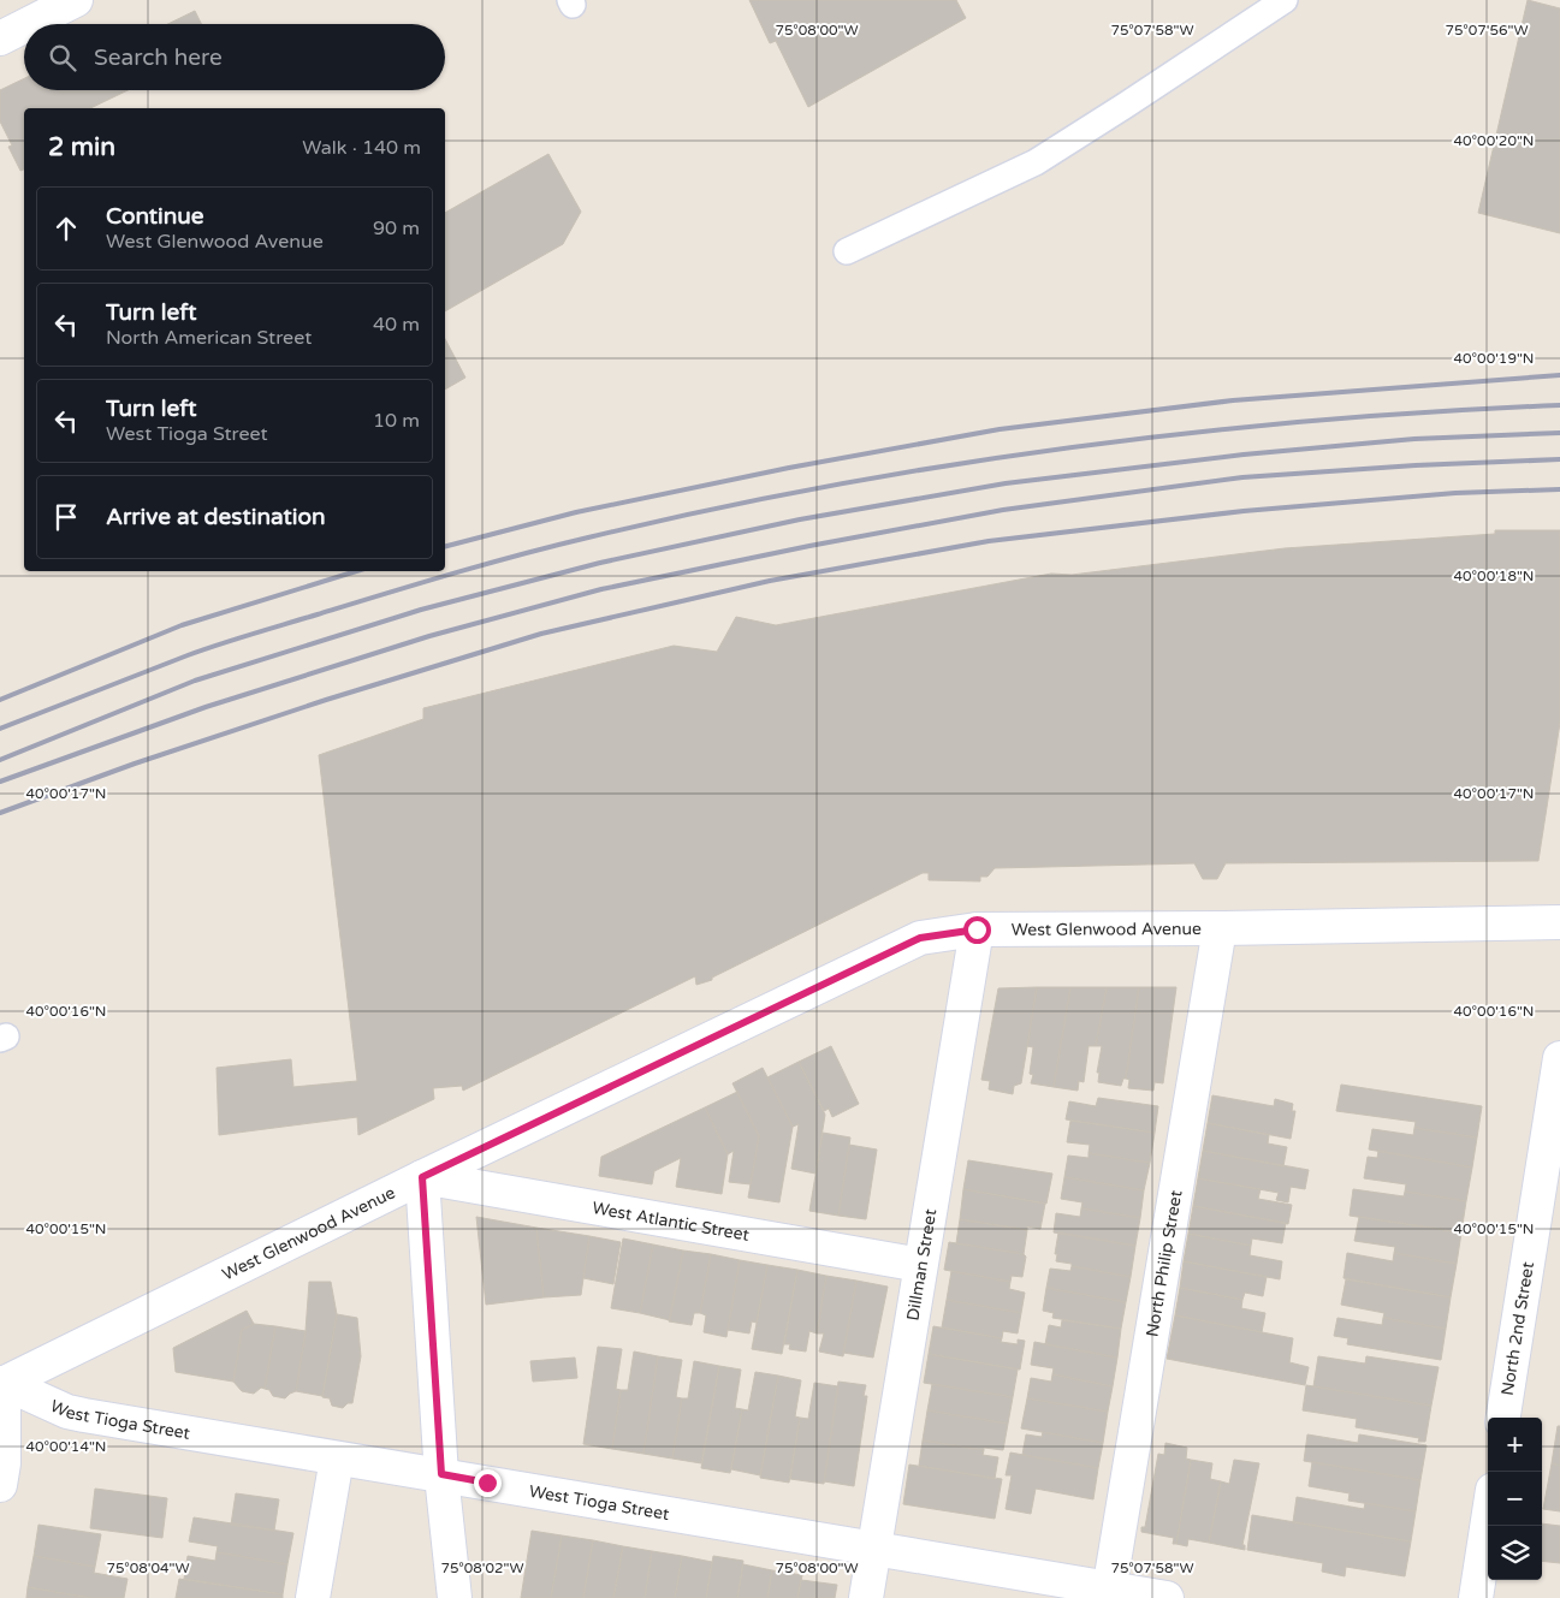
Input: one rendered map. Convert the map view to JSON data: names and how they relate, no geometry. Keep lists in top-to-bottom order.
{
  "streets": {
    "street": [
      "West Glenwood Avenue",
      "West Atlantic Street",
      "North Philip Street",
      "Dillman Street",
      "North 2nd Street",
      "West Tioga Street"
    ]
  },
  "crossings": [
    ["West Glenwood Avenue", "West Atlantic Street"],
    ["West Glenwood Avenue", "North Philip Street"],
    ["West Glenwood Avenue", "Dillman Street"],
    ["West Glenwood Avenue", "West Tioga Street"],
    ["West Atlantic Street", "Dillman Street"],
    ["North Philip Street", "West Tioga Street"],
    ["Dillman Street", "West Tioga Street"]
  ],
  "page": {
    "search": "Search here",
    "heading": ["2 min", "Walk · 140 m"],
    "list": [
      ["Continue", "West Glenwood Avenue", "90 m"],
      ["Turn left", "North American Street", "40 m"],
      ["Turn left", "West Tioga Street", "10 m"],
      "Arrive at destination"
    ],
    "map_buttons": ["+", "−"]
  },
  "coordinates": [
    "75°08'00\"W",
    "75°07'58\"W",
    "75°07'56\"W",
    "40°00'20\"N",
    "40°00'19\"N",
    "40°00'18\"N",
    "40°00'17\"N",
    "40°00'16\"N",
    "40°00'15\"N",
    "40°00'14\"N",
    "75°08'04\"W",
    "75°08'02\"W"
  ]
}
